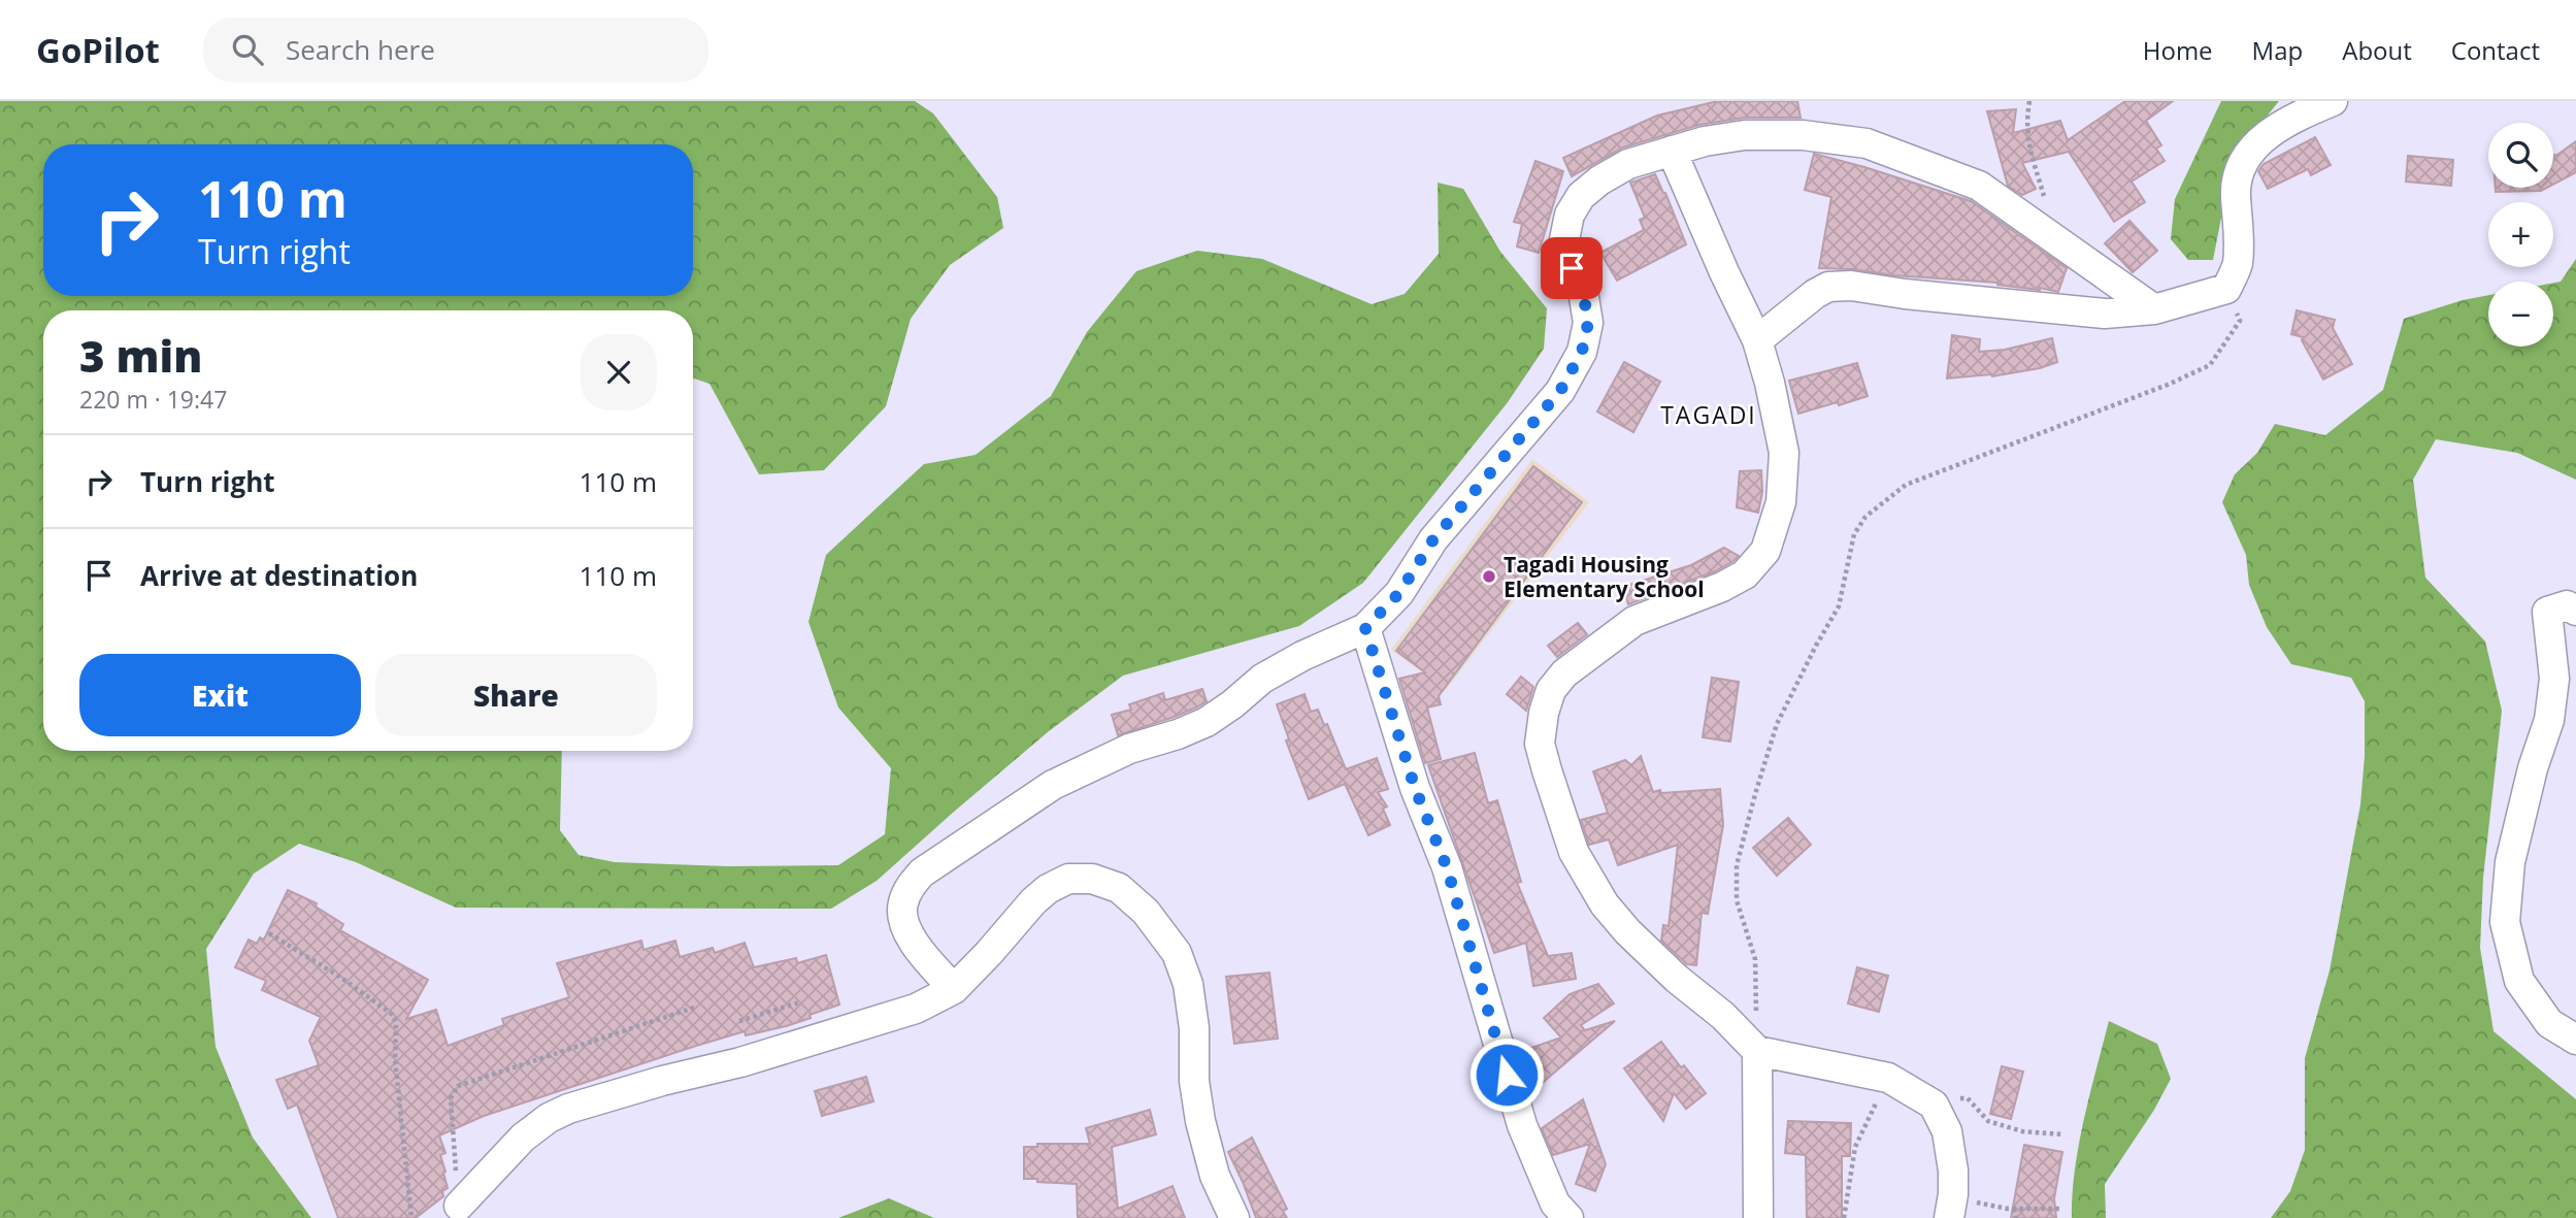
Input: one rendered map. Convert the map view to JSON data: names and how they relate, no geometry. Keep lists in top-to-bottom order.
{
  "districts": ["TAGADI"],
  "places": ["Tagadi Housing Elementary School"],
  "page": {
    "header": "GoPilot",
    "search": "Search here",
    "nav": [
      "Home",
      "Map",
      "About",
      "Contact"
    ],
    "map_buttons": ["+", "−"],
    "turn": ["110 m", "Turn right"],
    "heading": ["3 min", "220 m · 19:47"],
    "list": [
      {
        "name": "Turn right",
        "value": "110 m"
      },
      {
        "name": "Arrive at destination",
        "value": "110 m"
      }
    ],
    "buttons": ["Exit", "Share"]
  }
}
